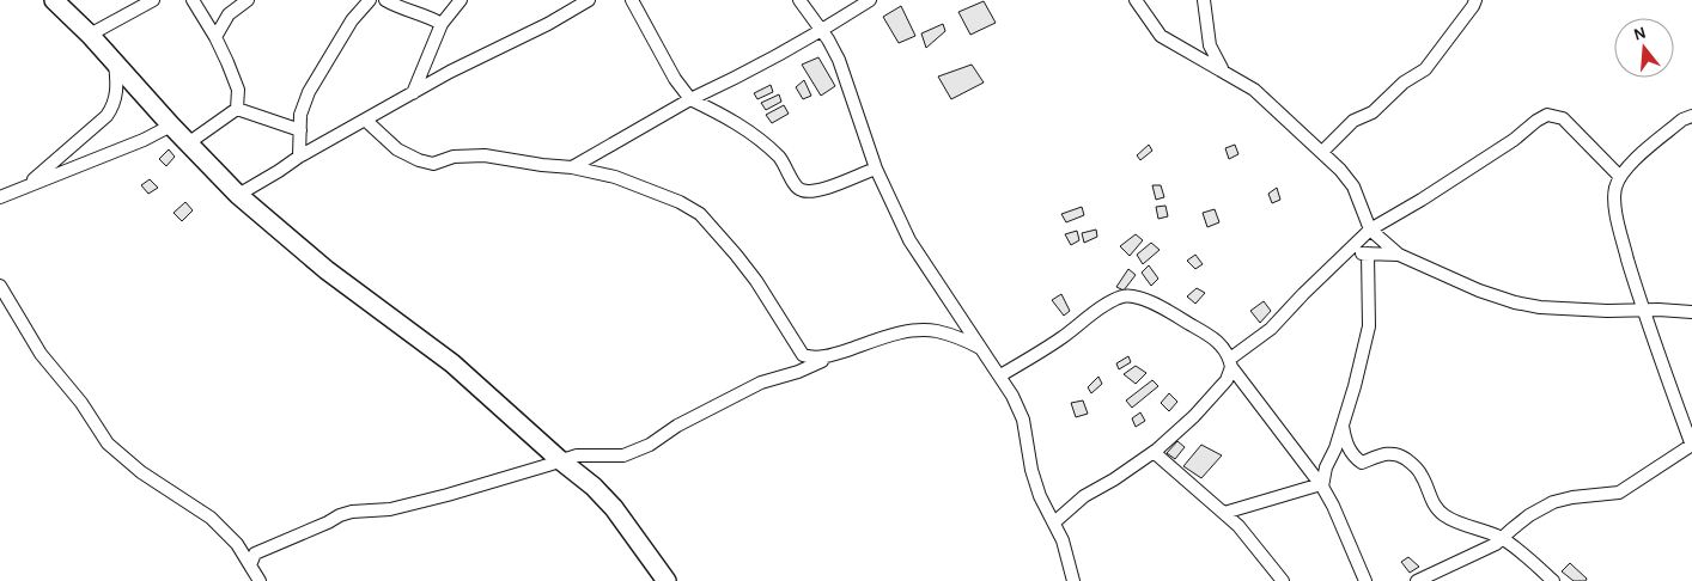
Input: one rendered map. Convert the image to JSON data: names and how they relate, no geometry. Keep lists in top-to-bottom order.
{
  "north": "top"
}
